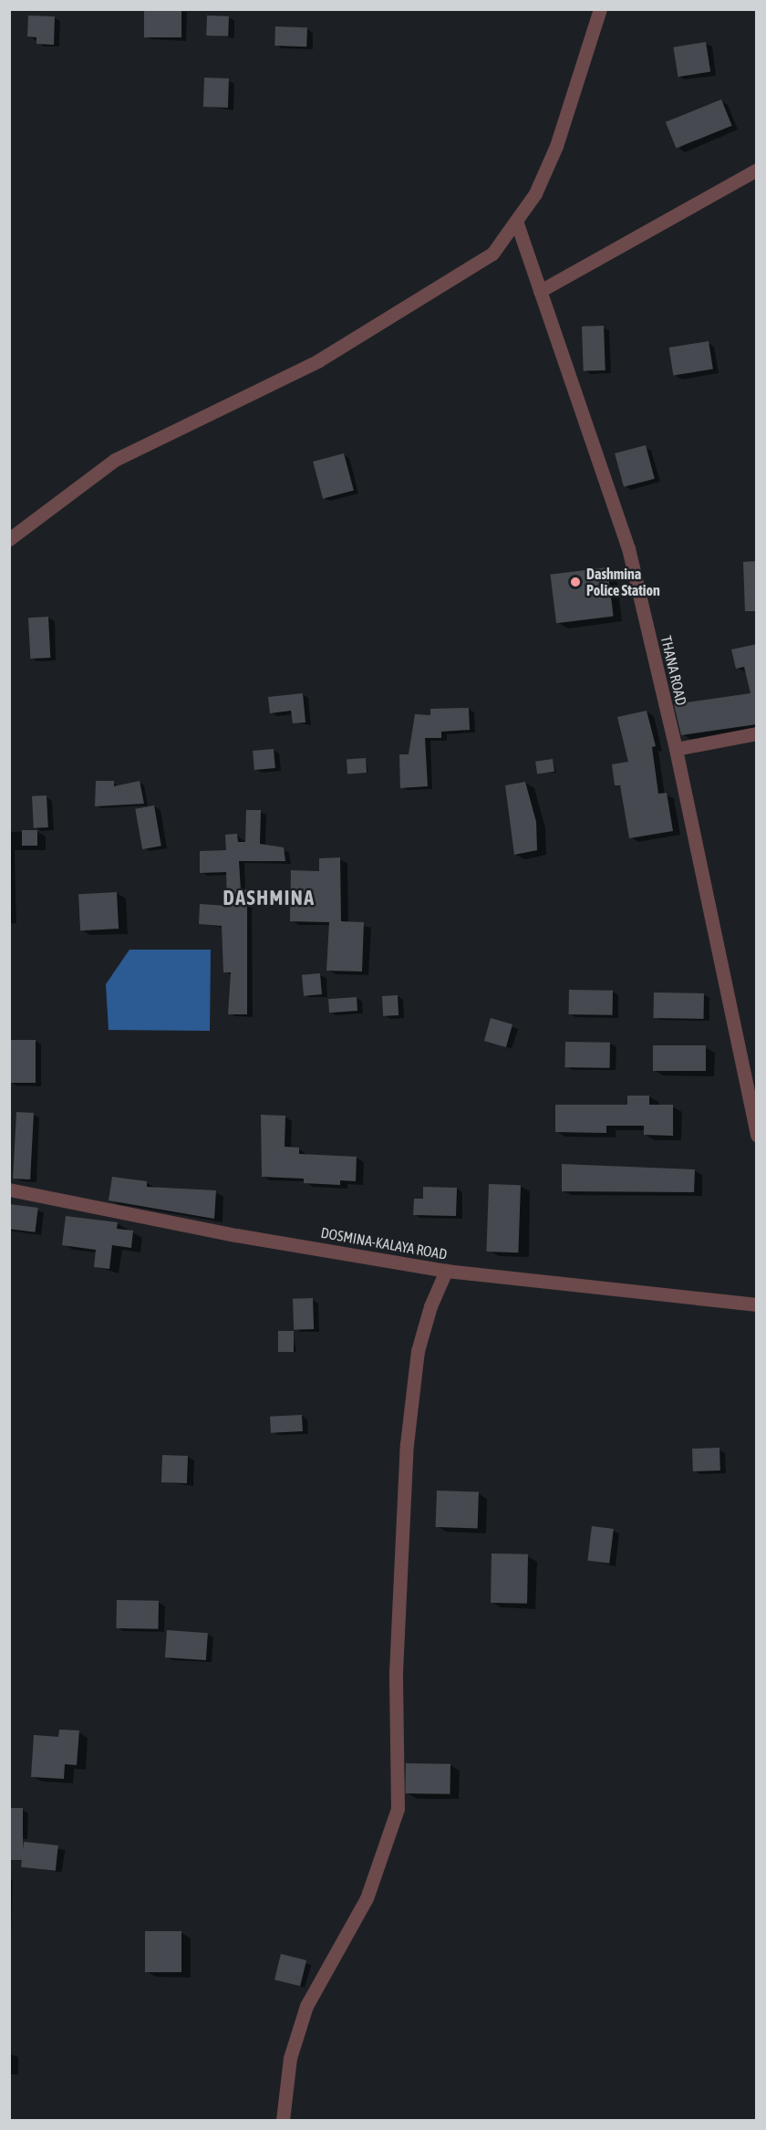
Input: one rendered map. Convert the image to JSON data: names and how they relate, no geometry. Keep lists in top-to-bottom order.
{
  "streets": {
    "street": ["THANA ROAD", "DOSMINA-KALAYA ROAD"]
  },
  "districts": ["DASHMINA"],
  "places": ["Dashmina Police Station"]
}
